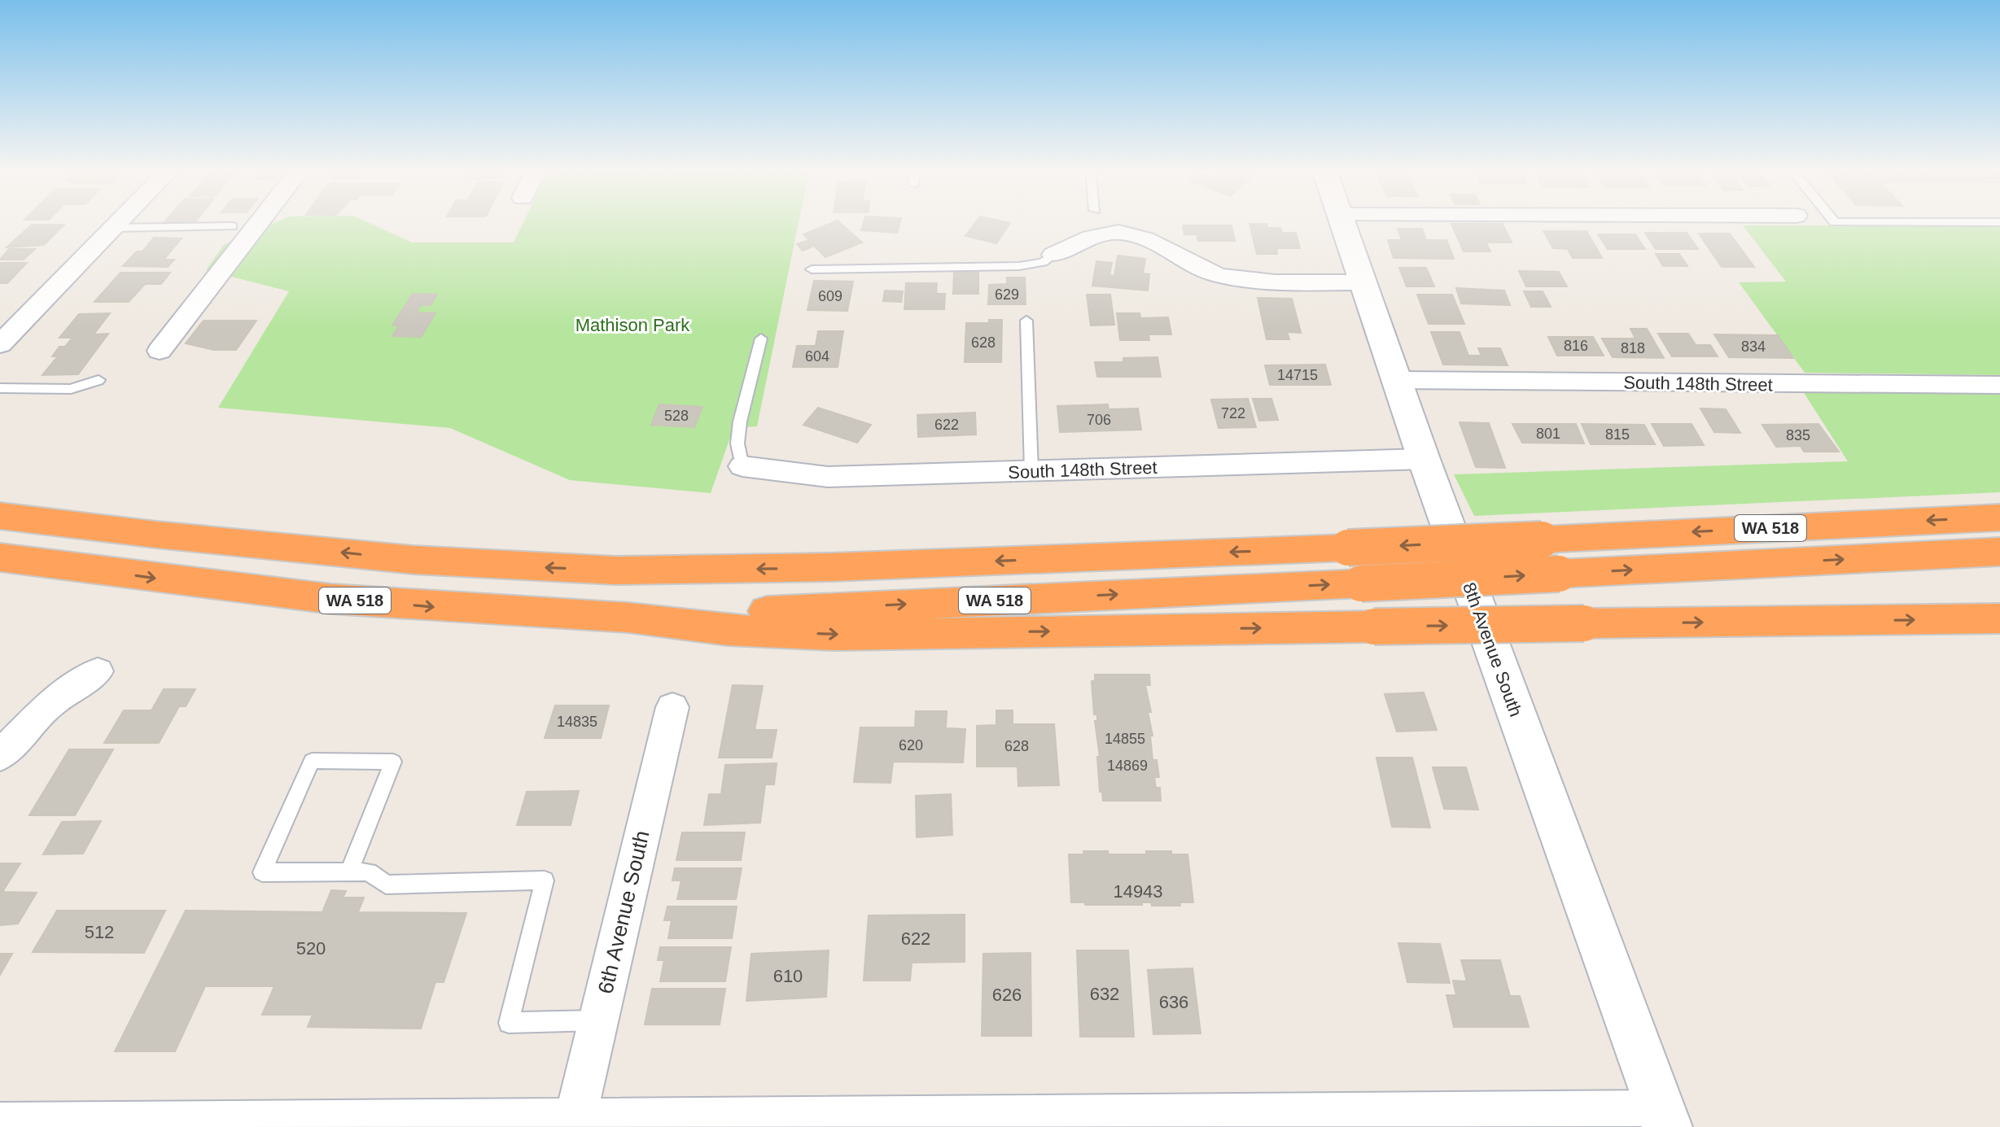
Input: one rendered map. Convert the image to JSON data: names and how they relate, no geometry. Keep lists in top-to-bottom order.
{
  "streets": {
    "highway": ["WA 518"],
    "street": ["South 148th Street", "8th Avenue South", "6th Avenue South"]
  },
  "crossings": [
    ["South 148th Street", "8th Avenue South"]
  ],
  "parks": ["Mathison Park"],
  "house_numbers": [
    "629",
    "609",
    "628",
    "816",
    "834",
    "818",
    "604",
    "14715",
    "722",
    "528",
    "706",
    "622",
    "801",
    "815",
    "835",
    "14835",
    "14855",
    "620",
    "628",
    "14869",
    "14943",
    "512",
    "622",
    "520",
    "610",
    "632",
    "626",
    "636"
  ]
}
